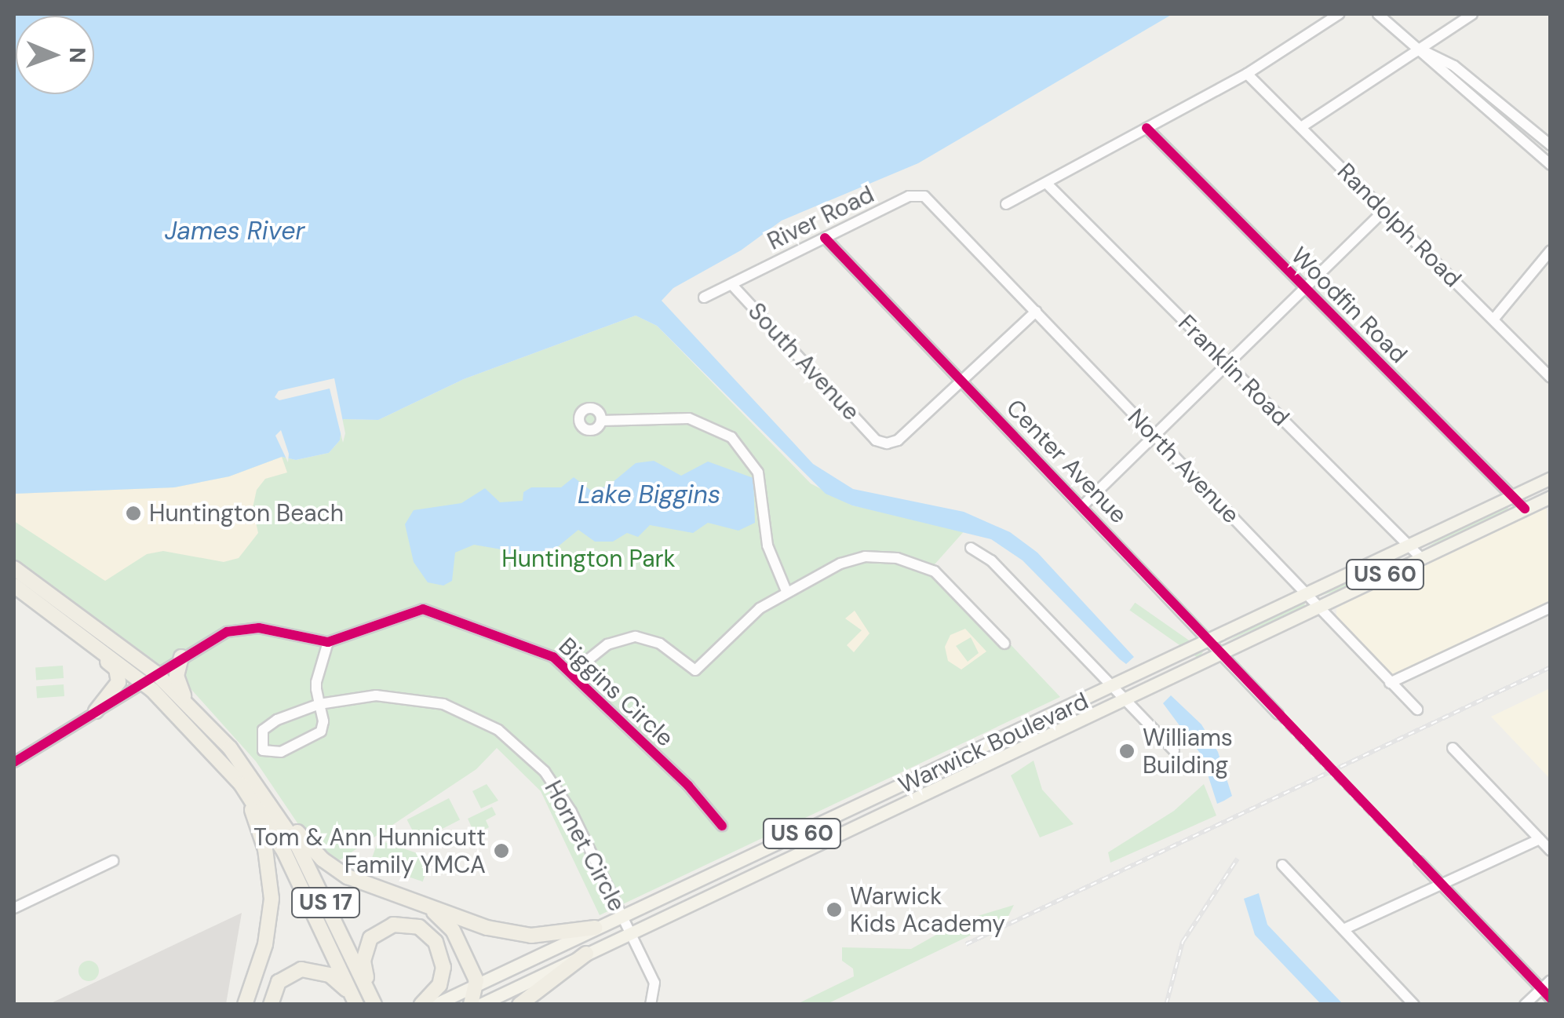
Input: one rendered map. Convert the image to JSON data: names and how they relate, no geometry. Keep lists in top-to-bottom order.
{
  "streets": {
    "highway": ["US 17"],
    "main road": ["US 60", "Warwick Boulevard"],
    "street": [
      "River Road",
      "Randolph Road",
      "Woodfin Road",
      "South Avenue",
      "Franklin Road",
      "Center Avenue",
      "North Avenue",
      "Biggins Circle",
      "Hornet Circle"
    ]
  },
  "crossings": [
    ["River Road", "South Avenue"],
    ["River Road", "Center Avenue"],
    ["River Road", "North Avenue"],
    ["Woodfin Road", "Warwick Boulevard"],
    ["South Avenue", "Center Avenue"],
    ["Franklin Road", "Warwick Boulevard"],
    ["Center Avenue", "Warwick Boulevard"],
    ["North Avenue", "Warwick Boulevard"],
    ["Warwick Boulevard", "Hornet Circle"]
  ],
  "water": ["James River", "Lake Biggins"],
  "parks": ["Huntington Park"],
  "places": [
    "Huntington Beach",
    "Williams Building",
    "Tom & Ann Hunnicutt Family YMCA",
    "Warwick Kids Academy"
  ],
  "north": "right"
}
